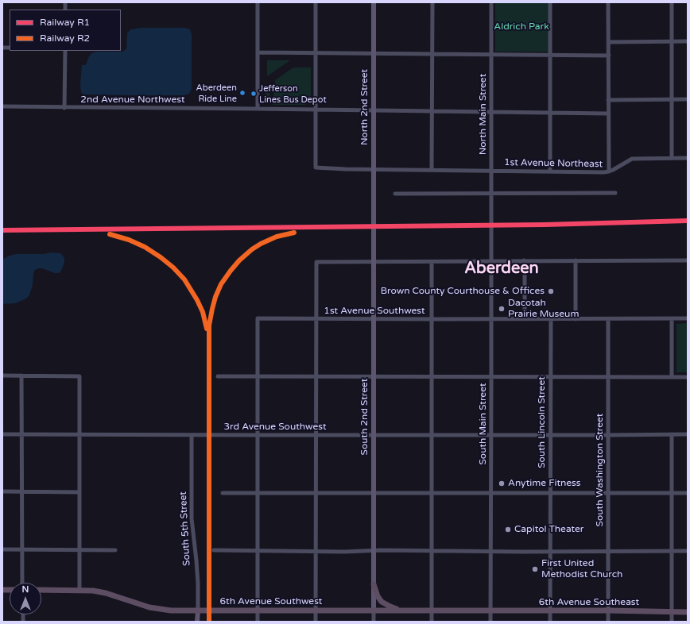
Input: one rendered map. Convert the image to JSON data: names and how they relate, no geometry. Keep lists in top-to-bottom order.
{
  "streets": {
    "highway": ["6th Avenue Southwest", "6th Avenue Southeast"],
    "main road": ["North 2nd Street", "South 2nd Street", "South 5th Street"],
    "street": [
      "2nd Avenue Northwest",
      "North Main Street",
      "1st Avenue Northeast",
      "1st Avenue Southwest",
      "South Lincoln Street",
      "South Main Street",
      "3rd Avenue Southwest",
      "South Washington Street"
    ]
  },
  "crossings": [
    ["2nd Avenue Northwest", "North 2nd Street"],
    ["2nd Avenue Northwest", "North Main Street"],
    ["2nd Avenue Northwest", "1st Avenue Northeast"],
    ["North 2nd Street", "South 2nd Street"],
    ["North Main Street", "1st Avenue Northeast"],
    ["North Main Street", "South Main Street"],
    ["1st Avenue Southwest", "South 2nd Street"],
    ["1st Avenue Southwest", "South Lincoln Street"],
    ["1st Avenue Southwest", "South Main Street"],
    ["1st Avenue Southwest", "South Washington Street"],
    ["South 2nd Street", "3rd Avenue Southwest"],
    ["South 2nd Street", "6th Avenue Southwest"],
    ["South Lincoln Street", "3rd Avenue Southwest"],
    ["South Lincoln Street", "6th Avenue Southeast"],
    ["South Main Street", "3rd Avenue Southwest"],
    ["South Main Street", "6th Avenue Southwest"],
    ["South Main Street", "6th Avenue Southeast"],
    ["3rd Avenue Southwest", "South Washington Street"],
    ["3rd Avenue Southwest", "South 5th Street"],
    ["South Washington Street", "6th Avenue Southeast"],
    ["South 5th Street", "6th Avenue Southwest"],
    ["6th Avenue Southwest", "6th Avenue Southeast"]
  ],
  "districts": ["Aberdeen"],
  "parks": ["Aldrich Park"],
  "places": [
    "Aberdeen Ride Line",
    "Jefferson Lines Bus Depot",
    "Brown County Courthouse & Offices",
    "Dacotah Prairie Museum",
    "Anytime Fitness",
    "Capitol Theater",
    "First United Methodist Church"
  ],
  "lines": ["rail line R1", "rail line R2"],
  "legend": ["Railway R1", "Railway R2"],
  "north": "top"
}
